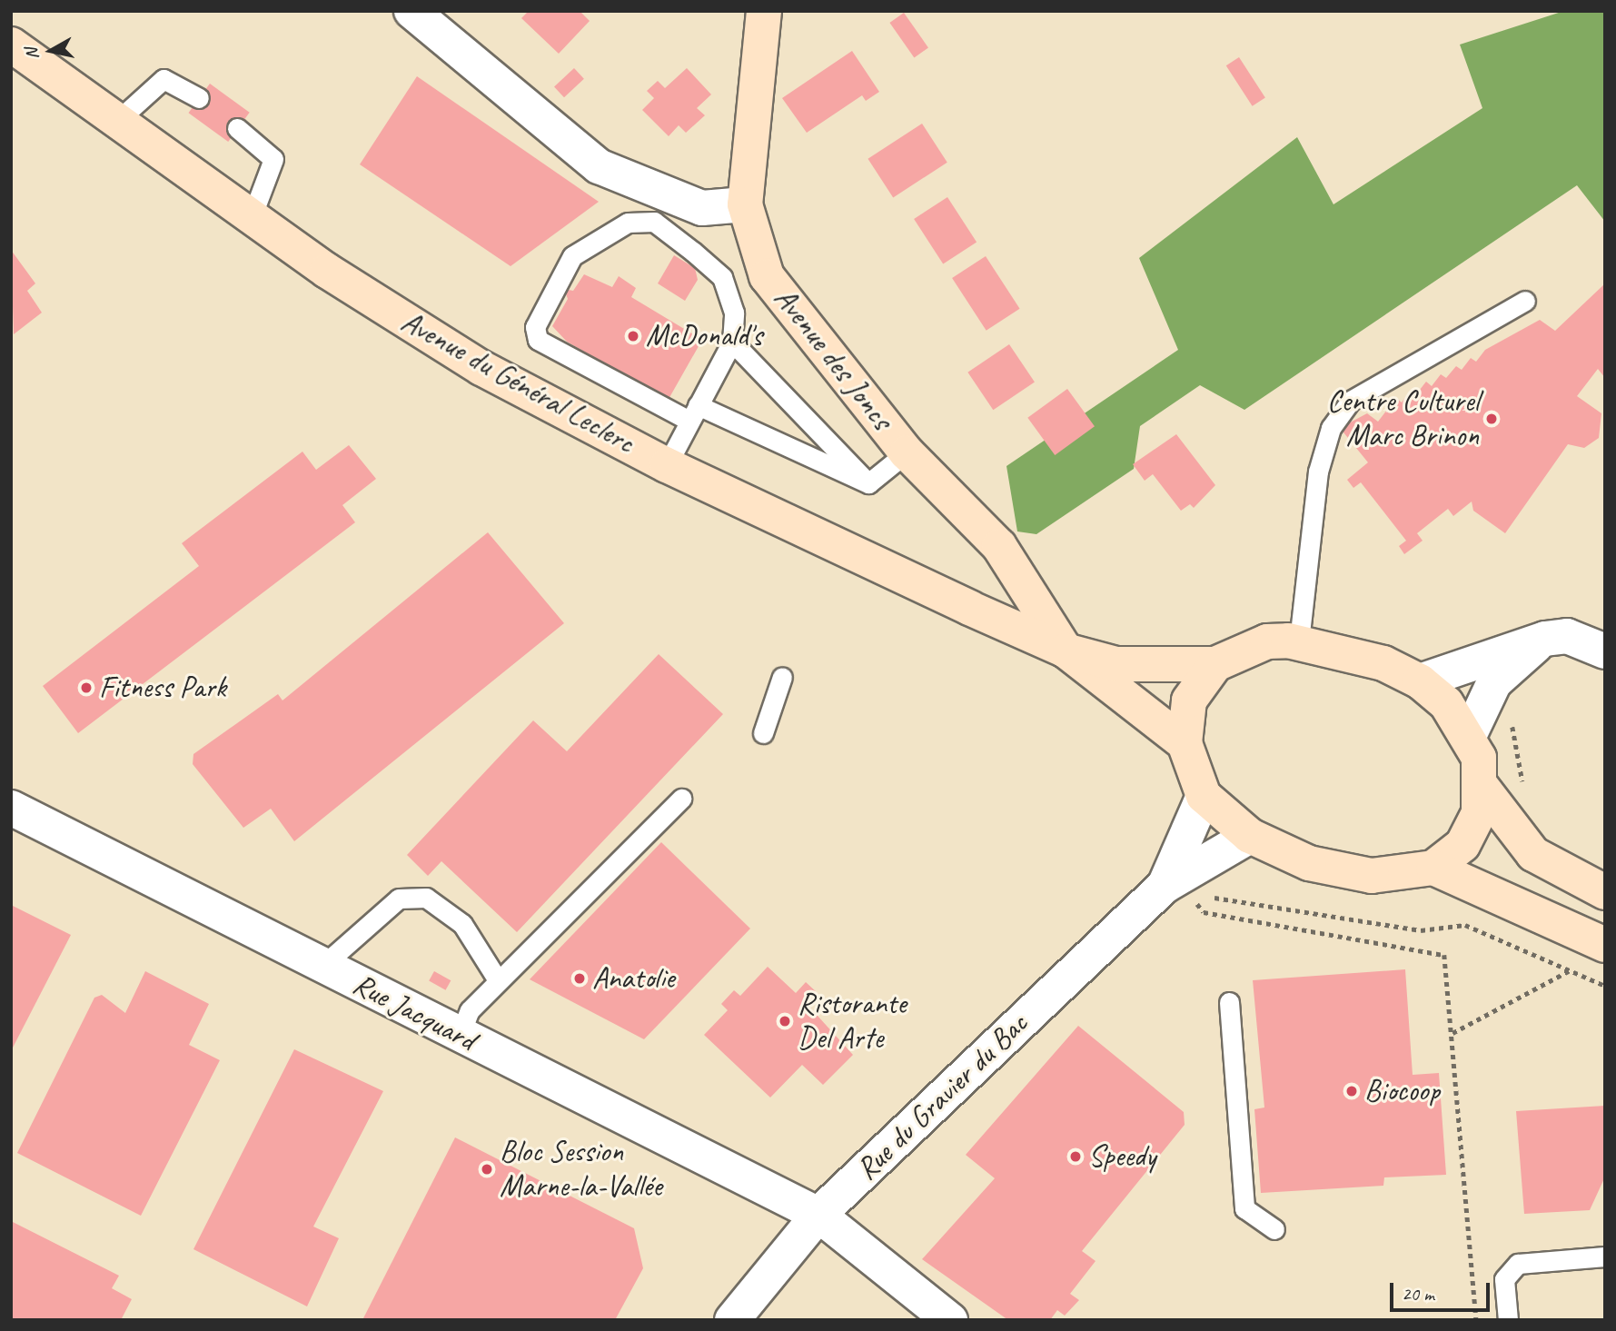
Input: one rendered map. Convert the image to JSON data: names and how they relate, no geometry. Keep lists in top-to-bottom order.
{
  "streets": {
    "main road": ["Avenue des Joncs", "Avenue du Général Leclerc"],
    "street": ["Rue Jacquard", "Rue du Gravier du Bac"]
  },
  "crossings": [
    ["Avenue des Joncs", "Avenue du Général Leclerc"],
    ["Rue Jacquard", "Rue du Gravier du Bac"]
  ],
  "places": [
    "McDonald's",
    "Centre Culturel Marc Brinon",
    "Fitness Park",
    "Anatolie",
    "Ristorante Del Arte",
    "Biocoop",
    "Speedy",
    "Bloc Session Marne-la-Vallée"
  ],
  "scale_bar": "20 m",
  "north": "left"
}
